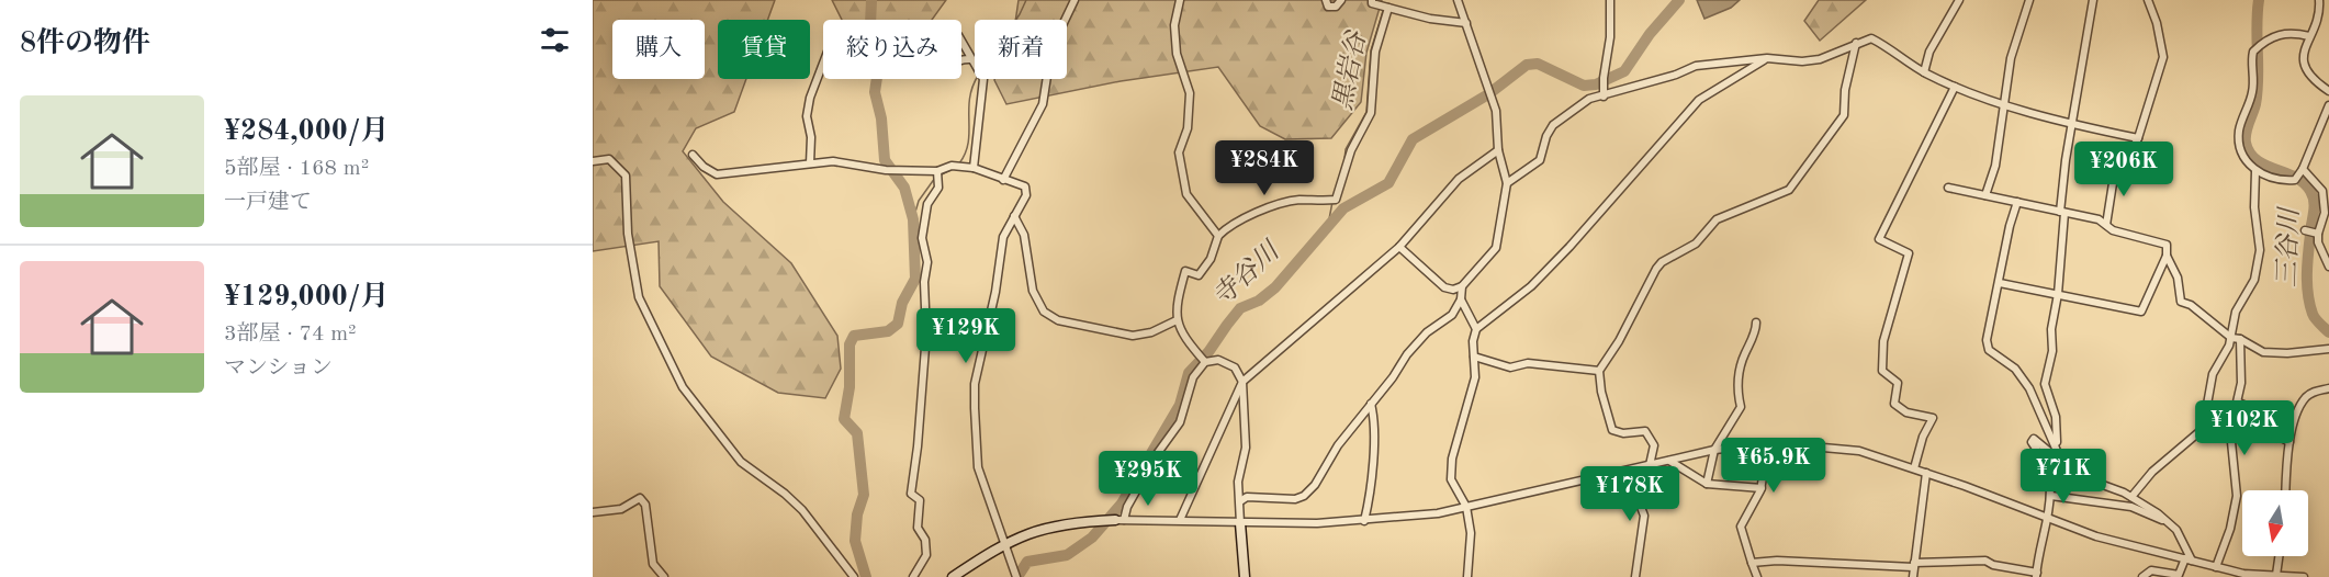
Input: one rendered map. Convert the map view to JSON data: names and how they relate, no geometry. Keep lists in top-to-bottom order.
{
  "water": ["黒岩谷", "三谷川", "寺谷川"],
  "north": "bottom",
  "page": {
    "heading": "8件の物件",
    "chip": [
      "購入",
      "賃貸",
      "絞り込み",
      "新着"
    ],
    "list": [
      {
        "name": "¥284,000/月",
        "note": "5部屋 · 168 m² · 一戸建て"
      },
      {
        "name": "¥129,000/月",
        "note": "3部屋 · 74 m² · マンション"
      }
    ],
    "price": [
      "¥284K",
      "¥206K",
      "¥129K",
      "¥102K",
      "¥65.9K",
      "¥71K",
      "¥295K",
      "¥178K"
    ]
  }
}
